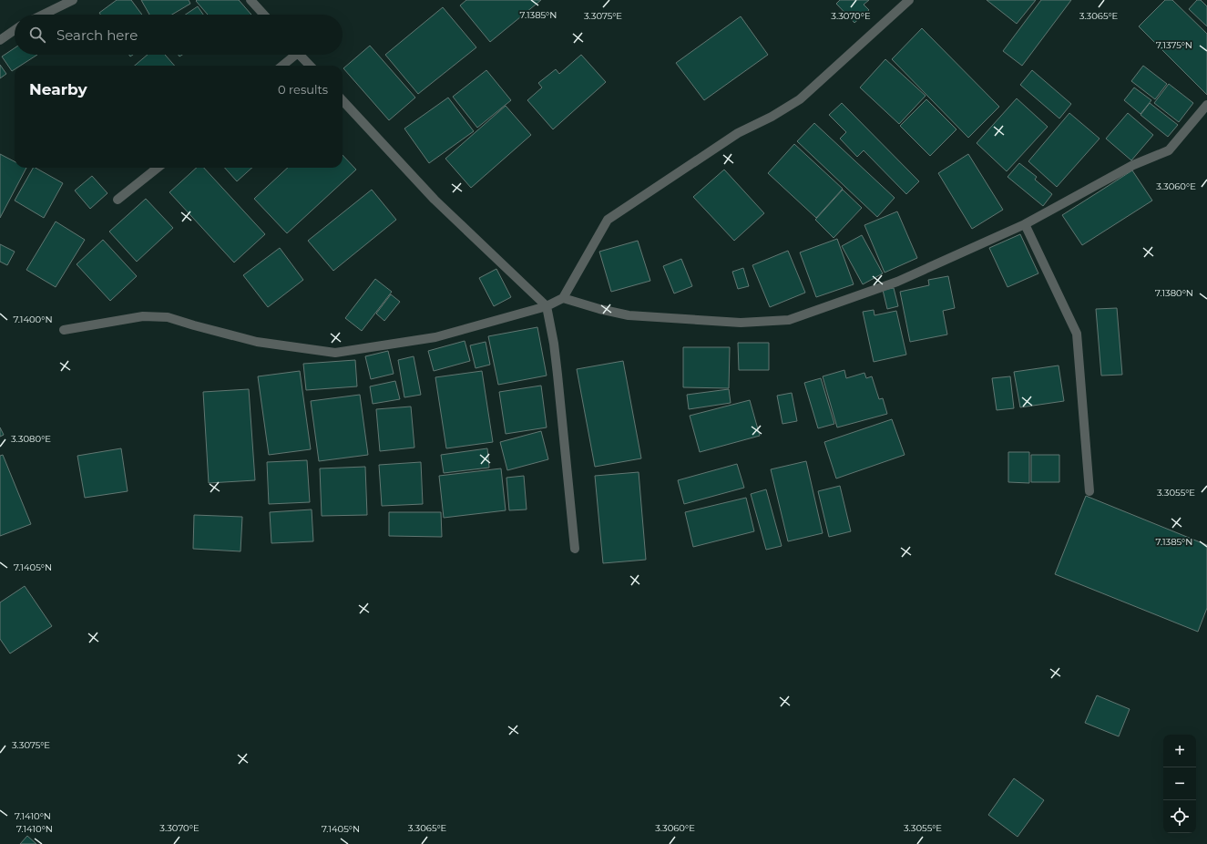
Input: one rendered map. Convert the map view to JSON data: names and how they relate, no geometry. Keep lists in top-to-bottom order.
{
  "page": {
    "search": "Search here",
    "heading": ["Nearby", "0 results"],
    "map_buttons": ["+", "−"]
  },
  "coordinates": [
    "7.1385°N",
    "3.3075°E",
    "3.3070°E",
    "3.3065°E",
    "7.1375°N",
    "3.3060°E",
    "7.1380°N",
    "7.1400°N",
    "3.3080°E",
    "3.3055°E",
    "7.1405°N",
    "7.1410°N"
  ]
}
